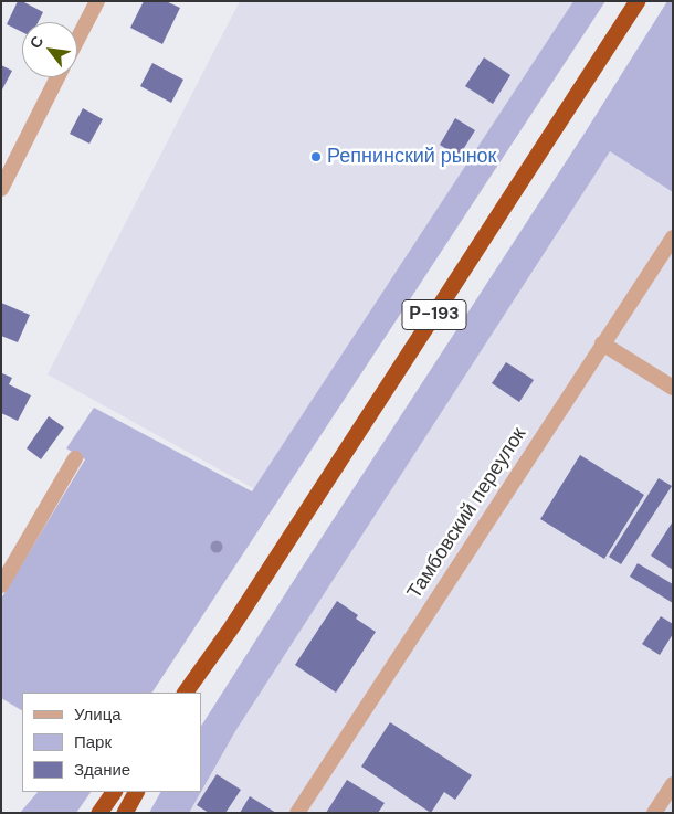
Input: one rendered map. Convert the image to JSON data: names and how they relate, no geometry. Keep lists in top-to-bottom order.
{
  "streets": {
    "highway": ["Р-193"],
    "street": ["Тамбовский переулок"]
  },
  "places": ["Репнинский рынок"],
  "legend": ["Улица", "Парк", "Здание"],
  "north": "top left"
}
